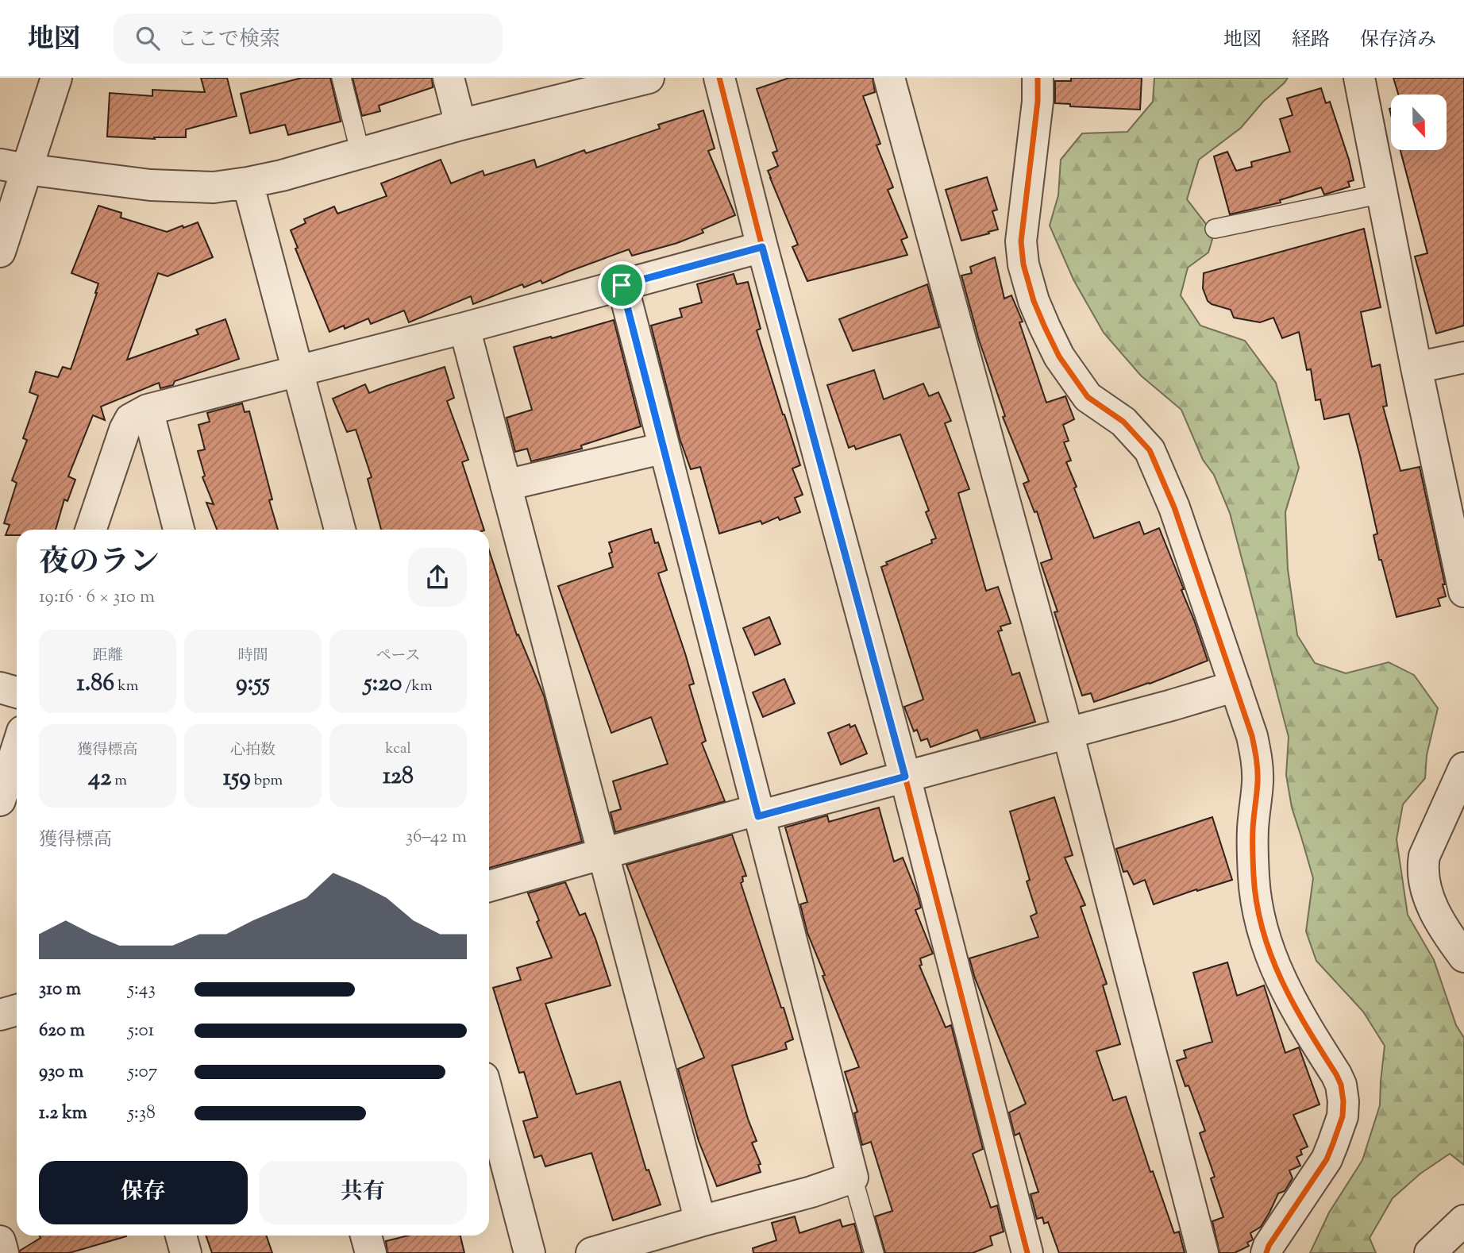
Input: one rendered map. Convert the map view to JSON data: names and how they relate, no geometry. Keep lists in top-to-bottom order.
{
  "north": "bottom",
  "page": {
    "header": "地図",
    "search": "ここで検索",
    "nav": ["地図", "経路", "保存済み"],
    "heading": ["夜のラン", "19:16 · 6 × 310 m"],
    "stats": [
      ["距離", "1.86 km"],
      ["時間", "9:55"],
      ["ペース", "5:20 /km"],
      ["獲得標高", "42 m"],
      ["心拍数", "159 bpm"],
      ["kcal", "128"]
    ],
    "chart": ["獲得標高", "36–42 m"],
    "list": [
      {
        "name": "310 m",
        "note": "5:43"
      },
      {
        "name": "620 m",
        "note": "5:01"
      },
      {
        "name": "930 m",
        "note": "5:07"
      },
      {
        "name": "1.2 km",
        "note": "5:38"
      }
    ],
    "buttons": ["保存", "共有"]
  }
}
